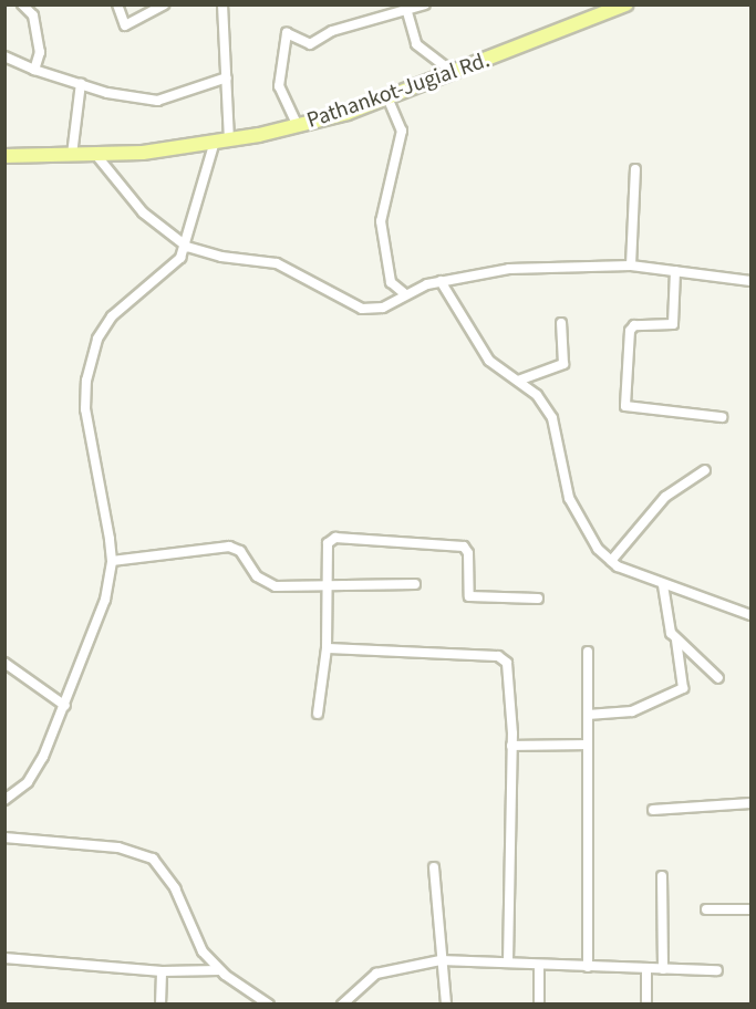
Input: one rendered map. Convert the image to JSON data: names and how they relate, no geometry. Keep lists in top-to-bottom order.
{
  "streets": {
    "main road": ["Pathankot-Jugial Rd."]
  }
}
